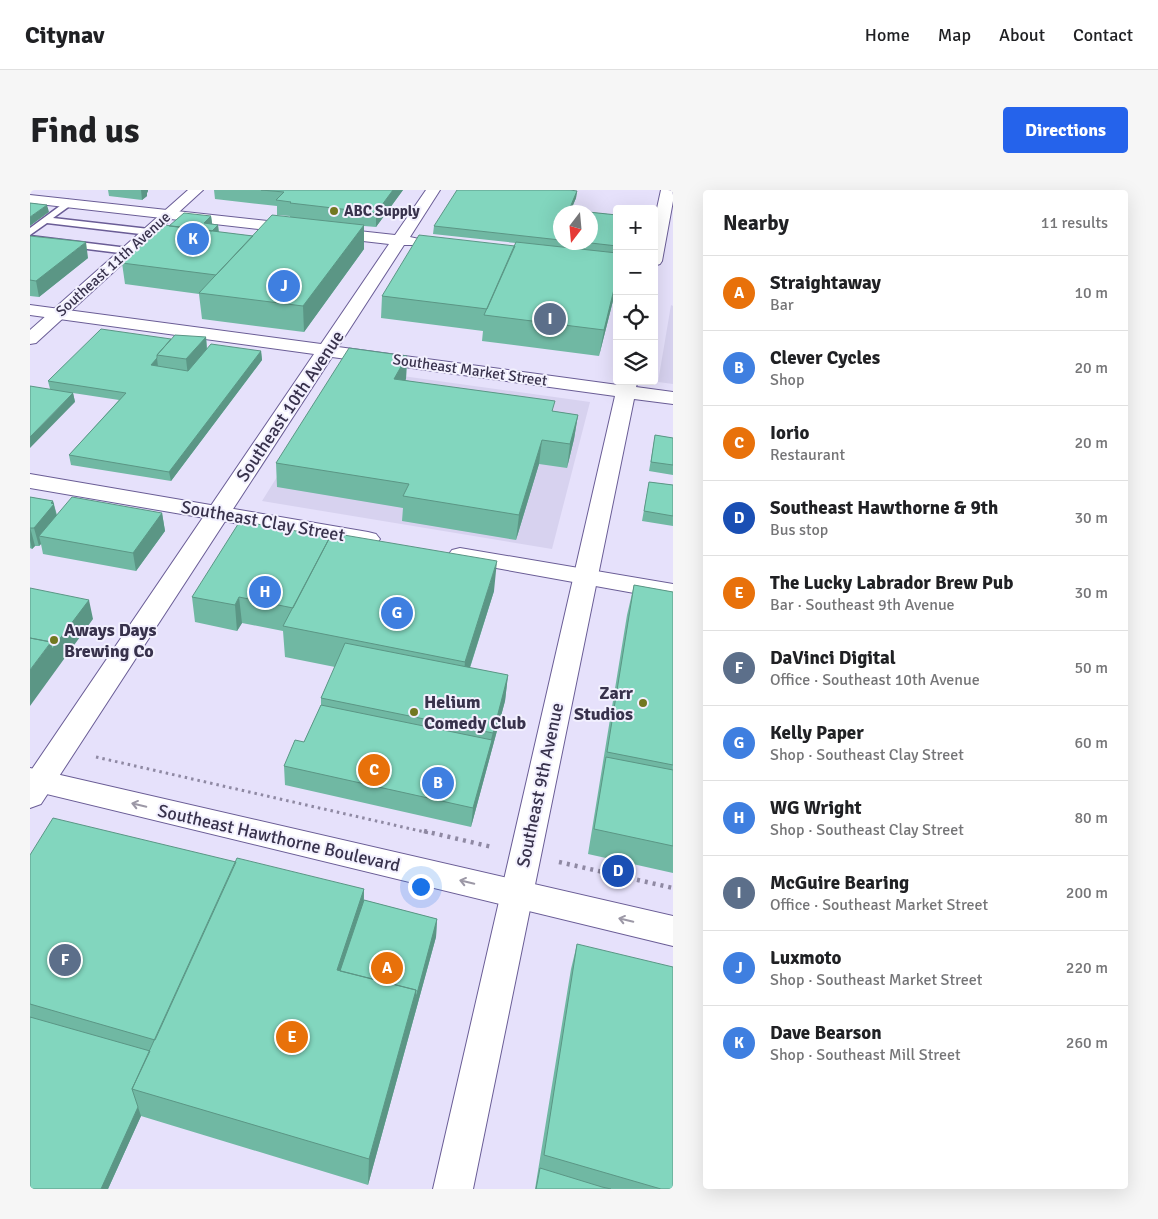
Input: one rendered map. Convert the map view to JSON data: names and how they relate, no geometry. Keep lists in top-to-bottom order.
{
  "streets": {
    "street": [
      "Southeast 11th Avenue",
      "Southeast Market Street",
      "Southeast 10th Avenue",
      "Southeast Clay Street",
      "Southeast 9th Avenue",
      "Southeast Hawthorne Boulevard"
    ]
  },
  "crossings": [
    ["Southeast 11th Avenue", "Southeast Market Street"],
    ["Southeast Market Street", "Southeast 10th Avenue"],
    ["Southeast Market Street", "Southeast 9th Avenue"],
    ["Southeast 10th Avenue", "Southeast Clay Street"],
    ["Southeast 10th Avenue", "Southeast Hawthorne Boulevard"],
    ["Southeast 9th Avenue", "Southeast Hawthorne Boulevard"]
  ],
  "one_way": ["Southeast Hawthorne Boulevard"],
  "places": [
    "ABC Supply",
    "Aways Days Brewing Co",
    "Zarr Studios",
    "Helium Comedy Club"
  ],
  "north": "bottom",
  "page": {
    "header": "Citynav",
    "nav": [
      "Home",
      "Map",
      "About",
      "Contact"
    ],
    "buttons": "Directions",
    "title": "Find us",
    "heading": ["Nearby", "11 results"],
    "map_buttons": ["+", "−"],
    "pins": [
      "K",
      "J",
      "I",
      "H",
      "G",
      "C",
      "B",
      "D",
      "F",
      "A",
      "E"
    ],
    "list": [
      {
        "mark": "A",
        "name": "Straightaway",
        "note": "Bar",
        "value": "10 m"
      },
      {
        "mark": "B",
        "name": "Clever Cycles",
        "note": "Shop",
        "value": "20 m"
      },
      {
        "mark": "C",
        "name": "Iorio",
        "note": "Restaurant",
        "value": "20 m"
      },
      {
        "mark": "D",
        "name": "Southeast Hawthorne & 9th",
        "note": "Bus stop",
        "value": "30 m"
      },
      {
        "mark": "E",
        "name": "The Lucky Labrador Brew Pub",
        "note": "Bar · Southeast 9th Avenue",
        "value": "30 m"
      },
      {
        "mark": "F",
        "name": "DaVinci Digital",
        "note": "Office · Southeast 10th Avenue",
        "value": "50 m"
      },
      {
        "mark": "G",
        "name": "Kelly Paper",
        "note": "Shop · Southeast Clay Street",
        "value": "60 m"
      },
      {
        "mark": "H",
        "name": "WG Wright",
        "note": "Shop · Southeast Clay Street",
        "value": "80 m"
      },
      {
        "mark": "I",
        "name": "McGuire Bearing",
        "note": "Office · Southeast Market Street",
        "value": "200 m"
      },
      {
        "mark": "J",
        "name": "Luxmoto",
        "note": "Shop · Southeast Market Street",
        "value": "220 m"
      },
      {
        "mark": "K",
        "name": "Dave Bearson",
        "note": "Shop · Southeast Mill Street",
        "value": "260 m"
      }
    ]
  }
}
